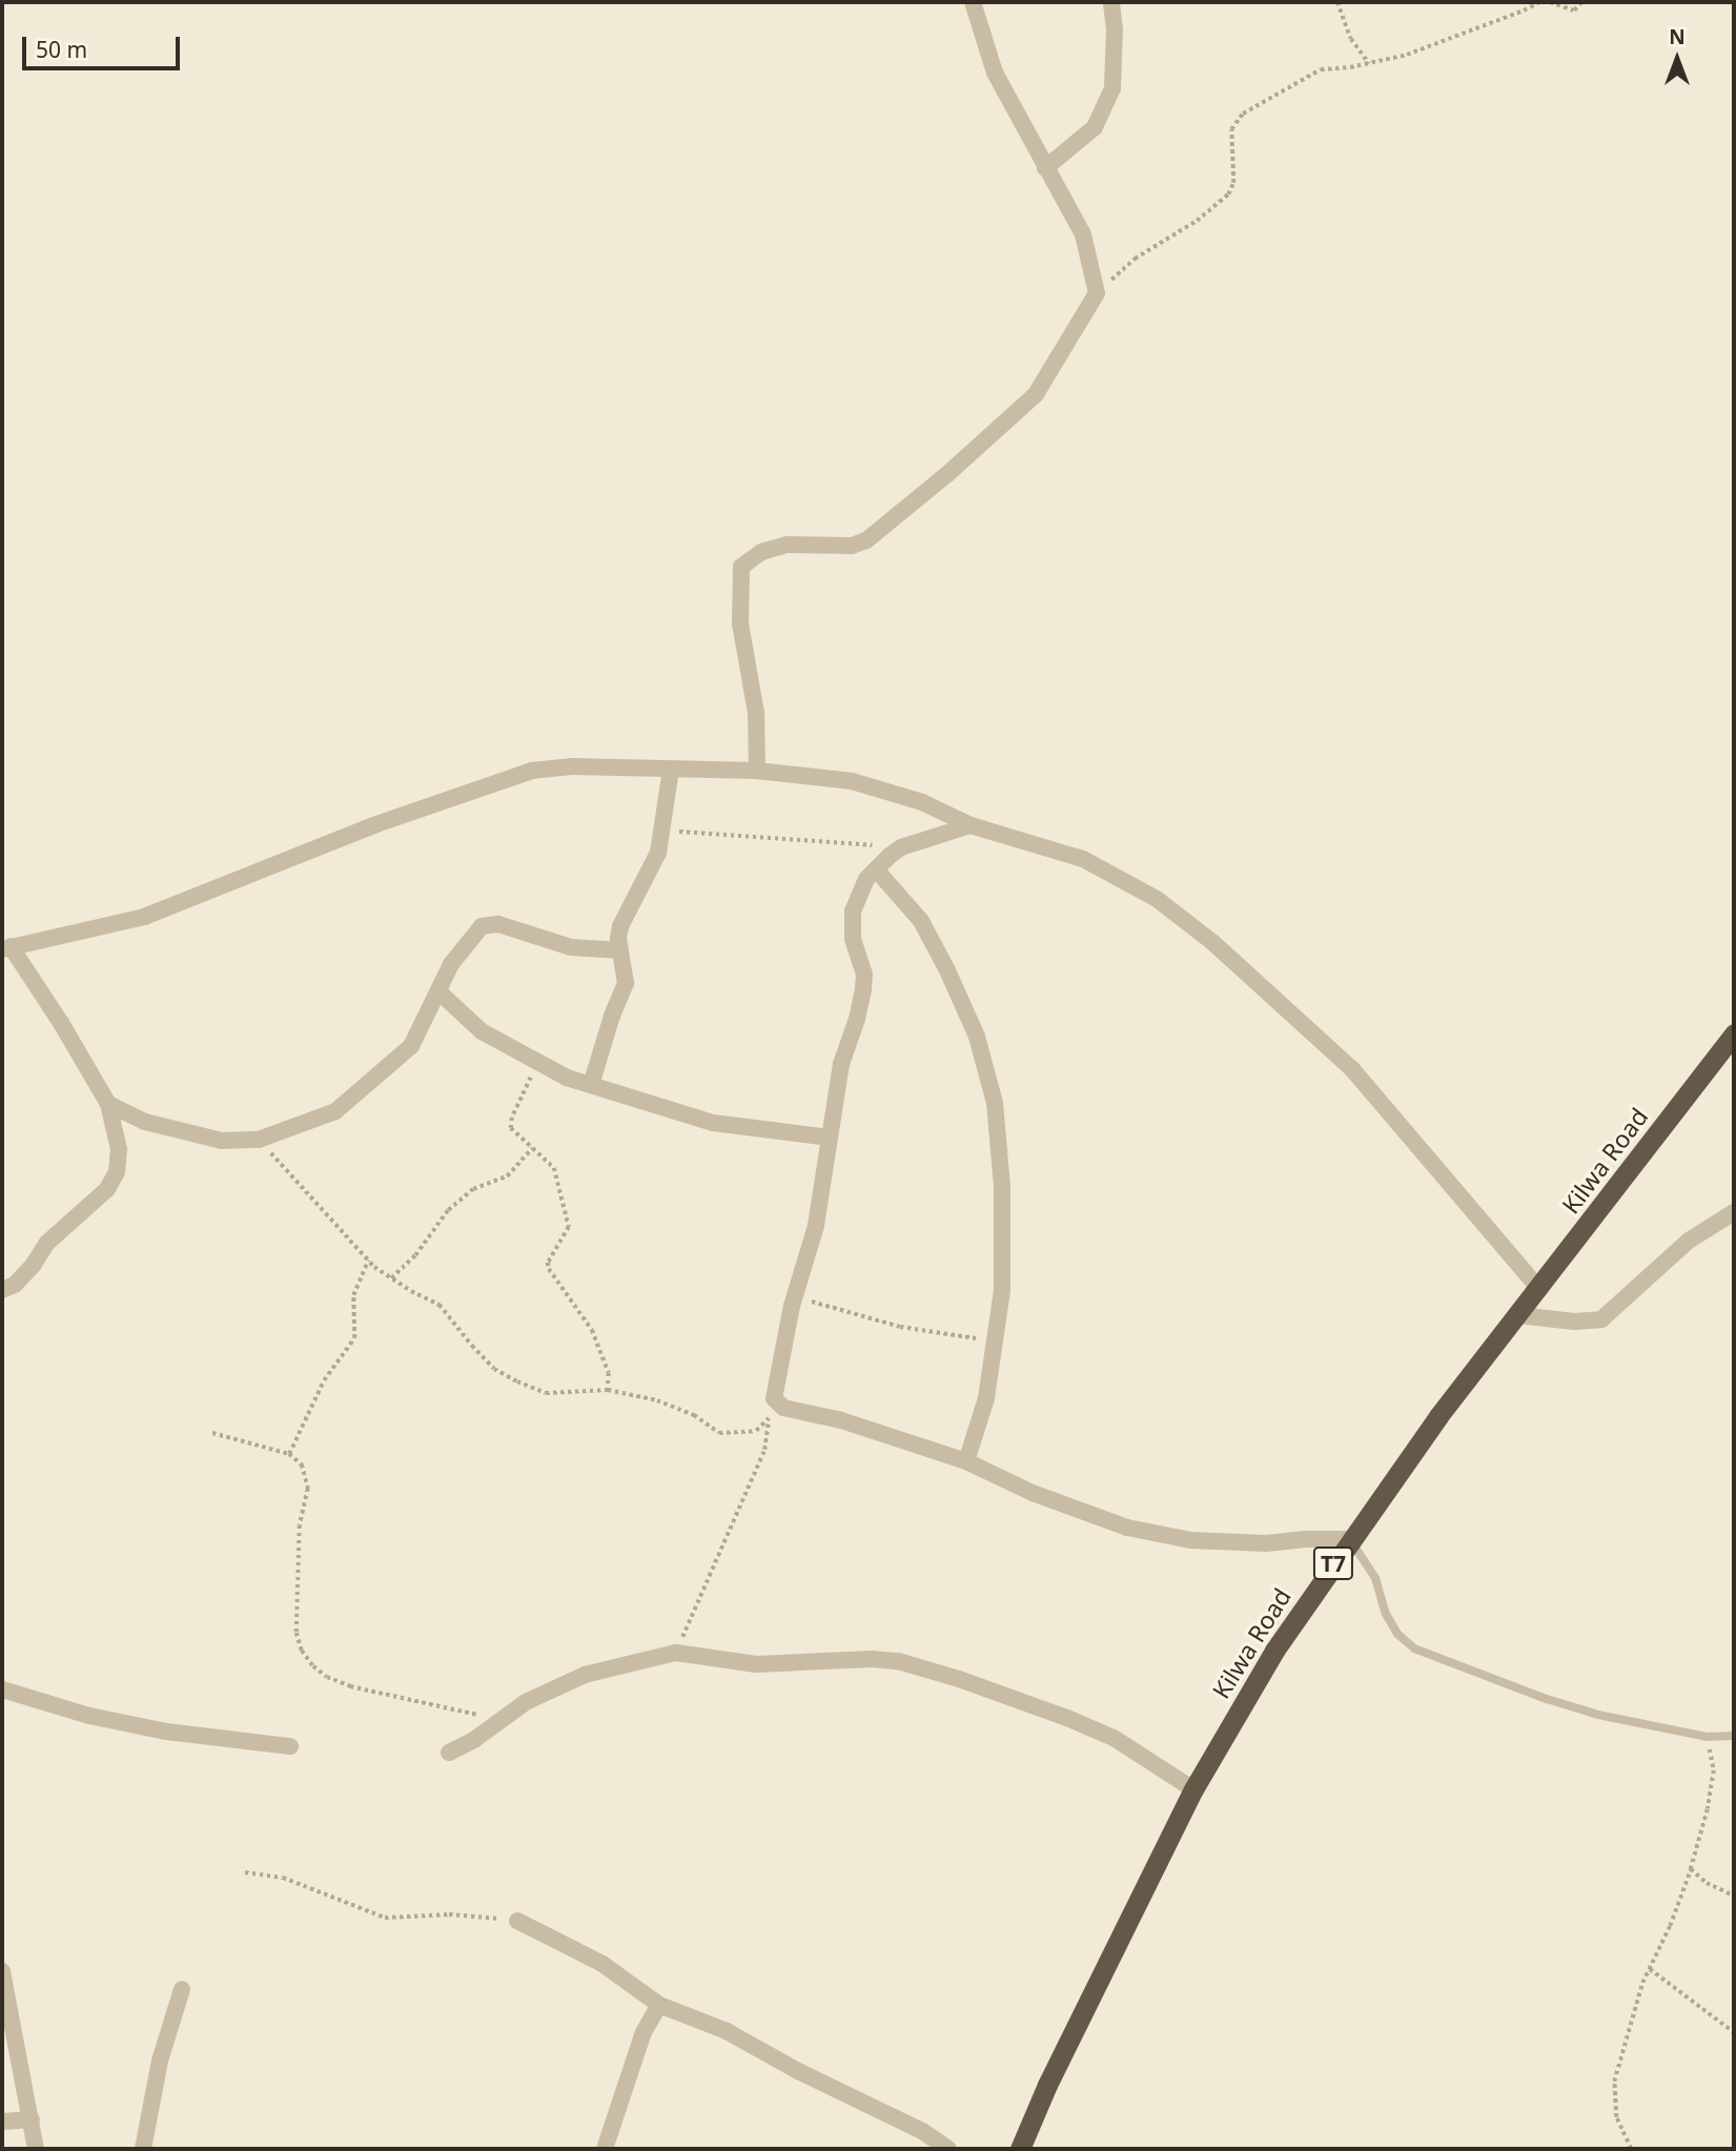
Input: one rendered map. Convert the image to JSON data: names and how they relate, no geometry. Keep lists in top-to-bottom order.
{
  "streets": {
    "highway": ["Kilwa Road", "T7"]
  },
  "scale_bar": "50 m",
  "north": "top"
}
